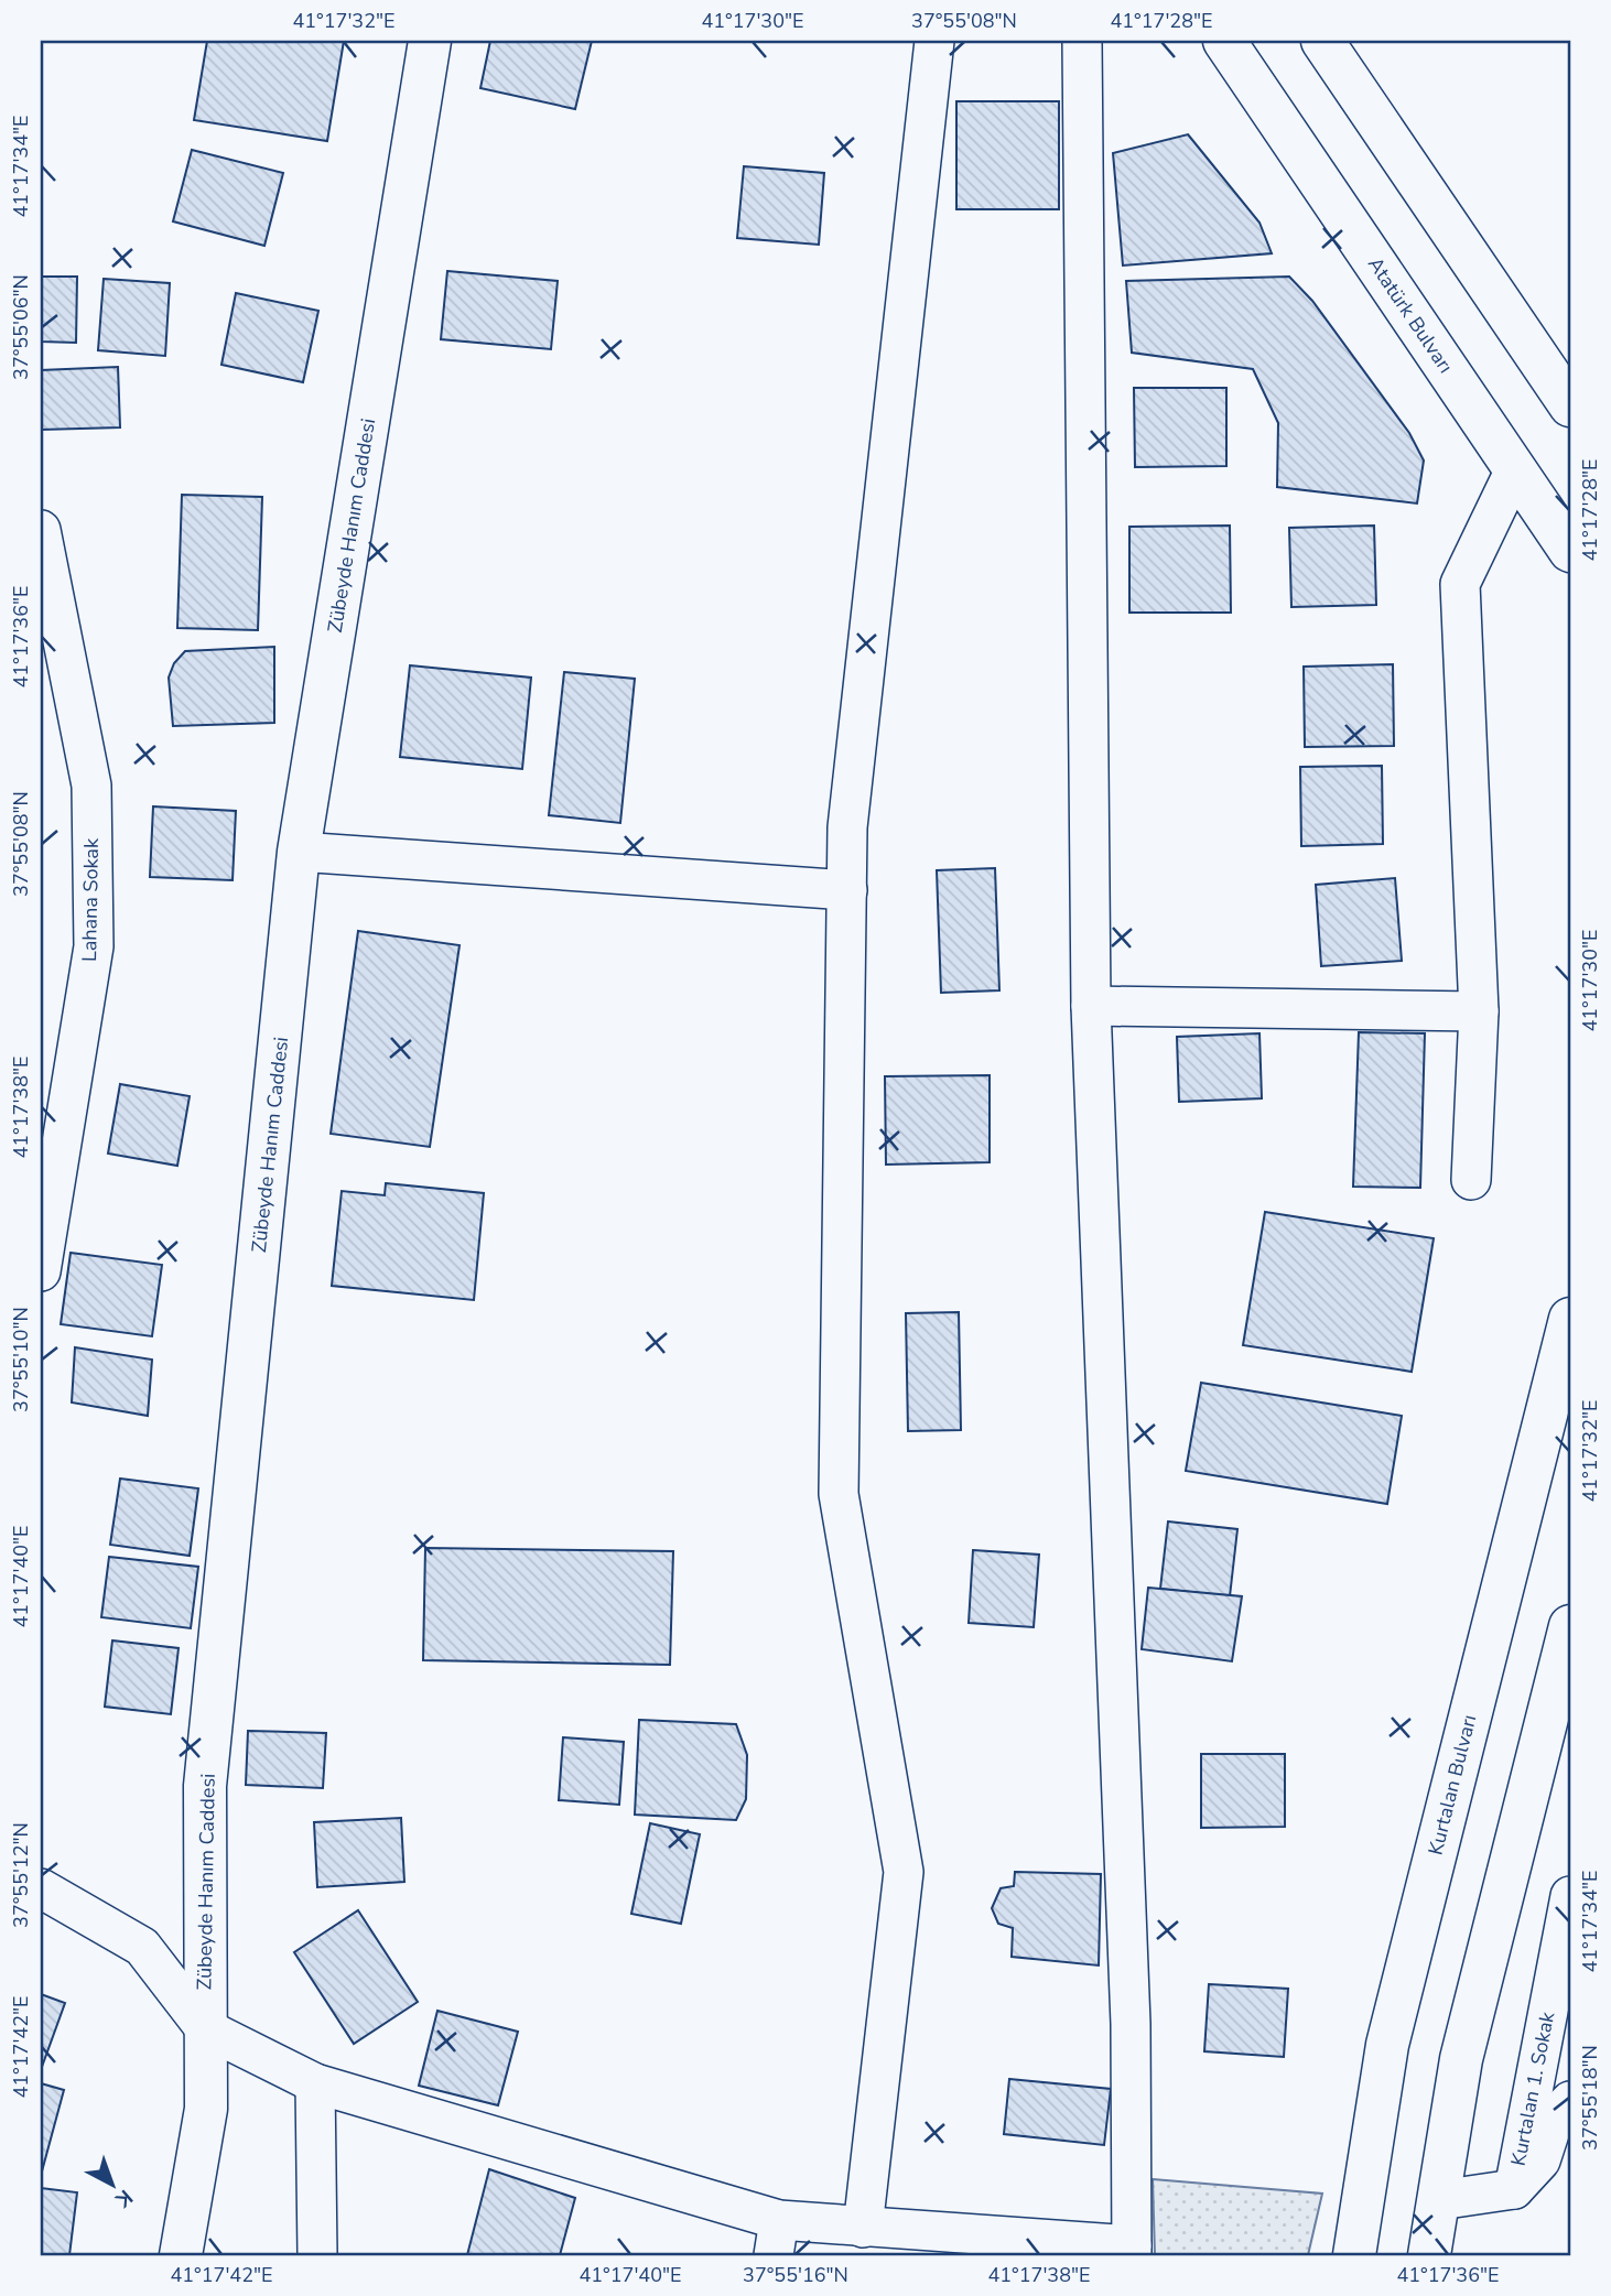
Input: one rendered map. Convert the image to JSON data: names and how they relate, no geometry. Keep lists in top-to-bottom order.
{
  "streets": {
    "main road": ["Atatürk Bulvarı", "Zübeyde Hanım Caddesi", "Kurtalan Bulvarı"],
    "street": ["Lahana Sokak", "Kurtalan 1. Sokak"]
  },
  "north": "bottom right",
  "coordinates": [
    "41°17'32\"E",
    "41°17'30\"E",
    "37°55'08\"N",
    "41°17'28\"E",
    "41°17'34\"E",
    "37°55'06\"N",
    "41°17'36\"E",
    "41°17'38\"E",
    "37°55'10\"N",
    "41°17'40\"E",
    "37°55'12\"N",
    "41°17'42\"E",
    "37°55'18\"N",
    "37°55'16\"N"
  ]
}
